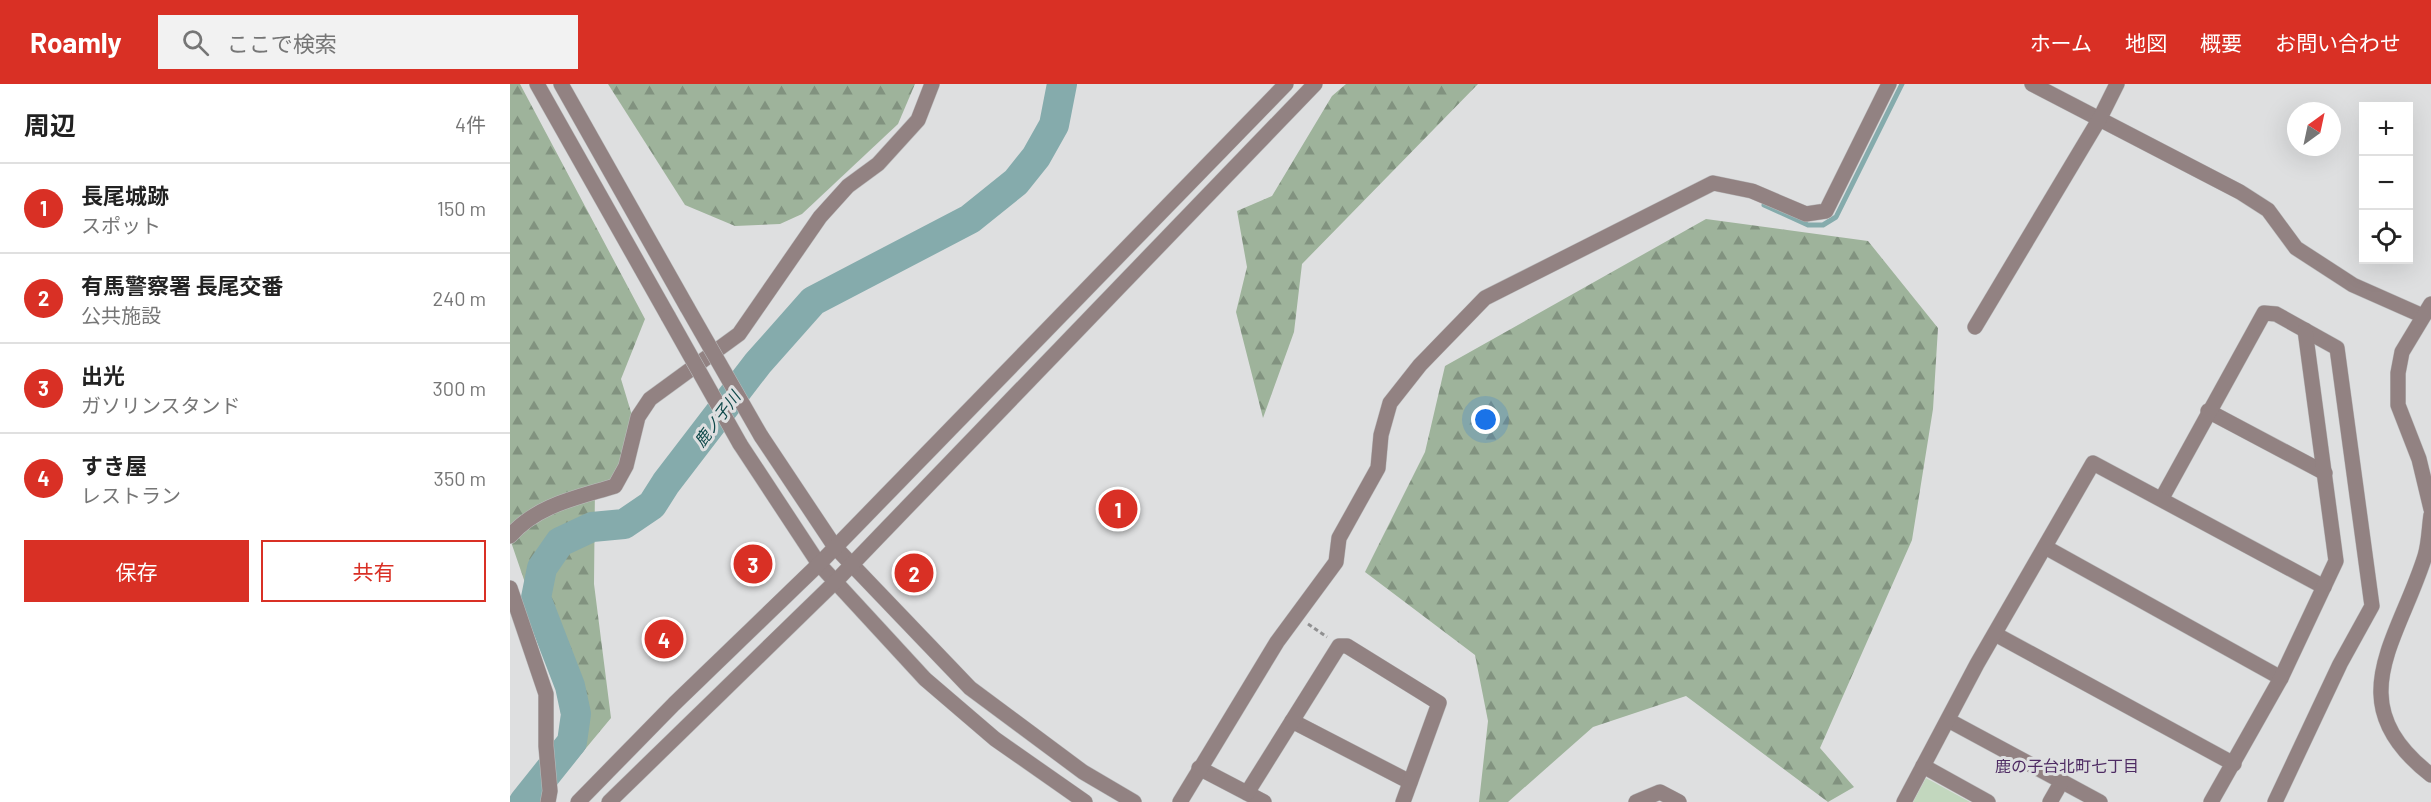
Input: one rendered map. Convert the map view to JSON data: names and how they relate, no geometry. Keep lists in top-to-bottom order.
{
  "districts": ["鹿の子台北町七丁目"],
  "water": ["鹿ノ子川"],
  "north": "top right",
  "page": {
    "header": "Roamly",
    "search": "ここで検索",
    "nav": [
      "ホーム",
      "地図",
      "概要",
      "お問い合わせ"
    ],
    "heading": ["周辺", "4件"],
    "map_buttons": ["+", "−"],
    "list": [
      {
        "mark": "1",
        "name": "長尾城跡",
        "note": "スポット",
        "value": "150 m"
      },
      {
        "mark": "2",
        "name": "有馬警察署 長尾交番",
        "note": "公共施設",
        "value": "240 m"
      },
      {
        "mark": "3",
        "name": "出光",
        "note": "ガソリンスタンド",
        "value": "300 m"
      },
      {
        "mark": "4",
        "name": "すき屋",
        "note": "レストラン",
        "value": "350 m"
      }
    ],
    "pins": [
      "1",
      "3",
      "2",
      "4"
    ],
    "buttons": ["保存", "共有"]
  }
}
